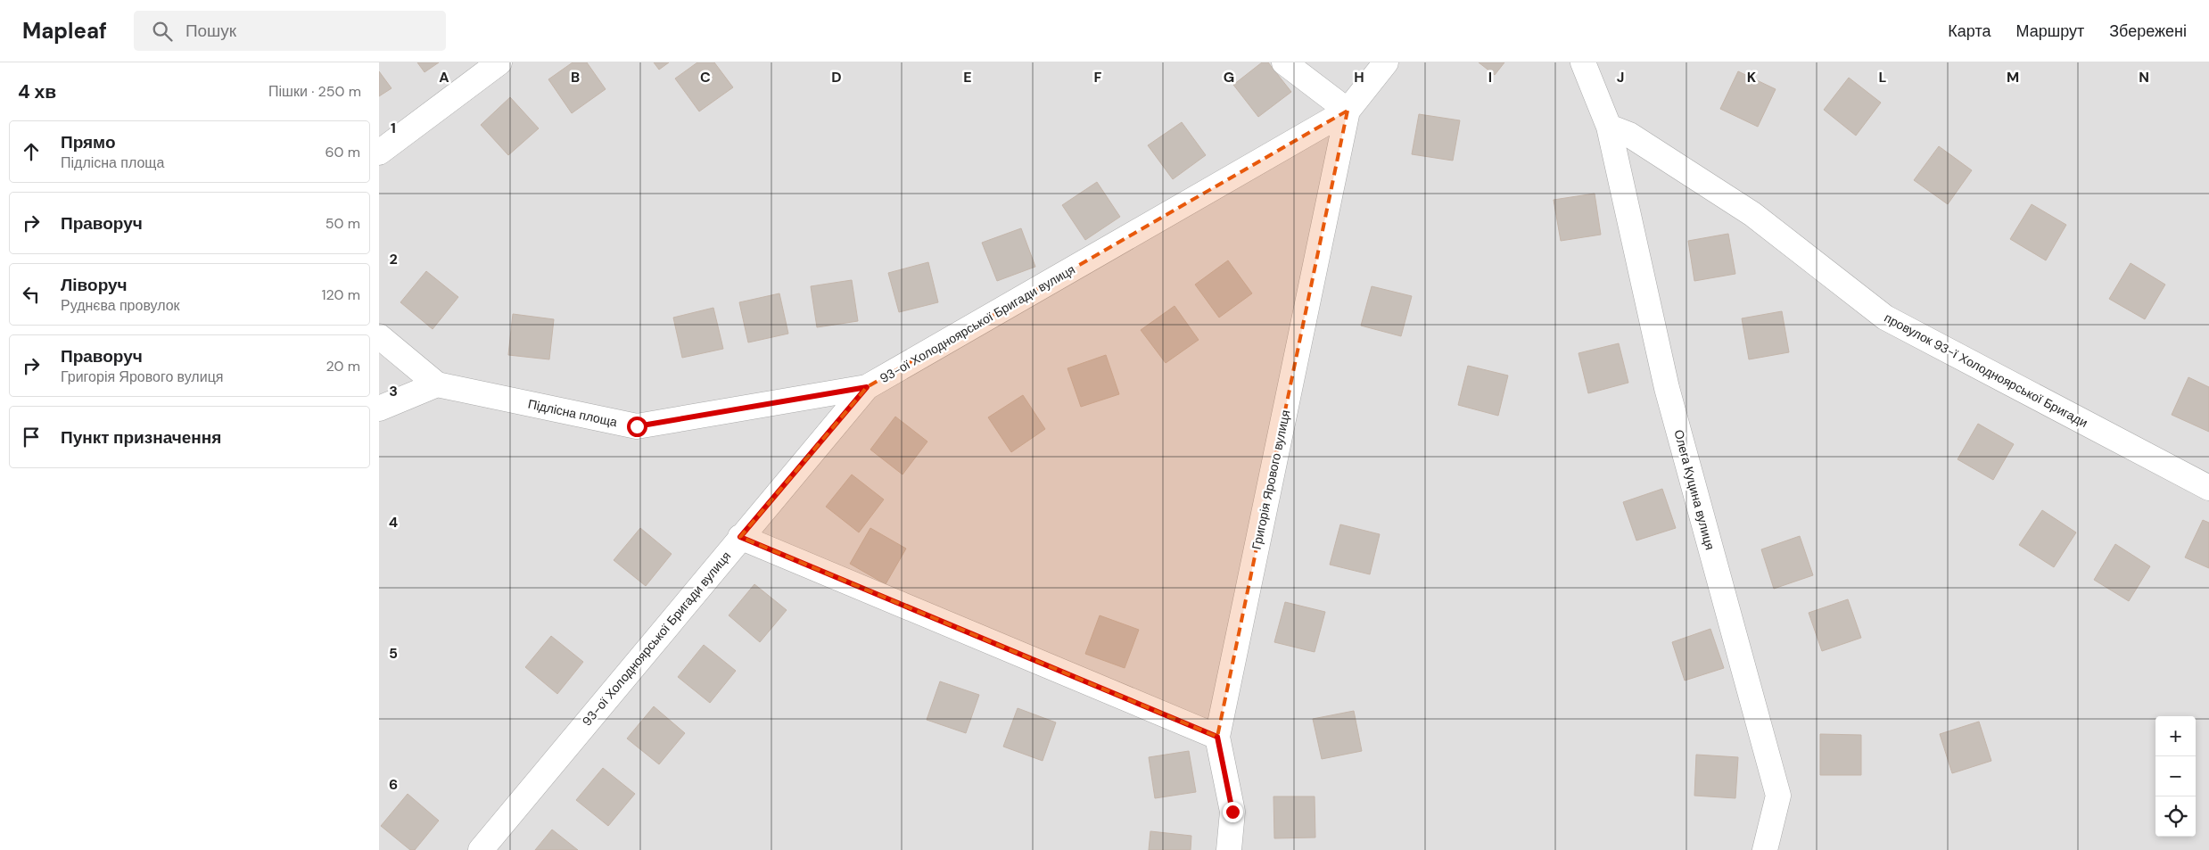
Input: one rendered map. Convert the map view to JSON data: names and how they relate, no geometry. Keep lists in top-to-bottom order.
{
  "streets": {
    "street": [
      "93-ої Холодноярської Бригади вулиця",
      "провулок 93-ї Холодноярської Бригади",
      "Підлісна площа",
      "Григорія Ярового вулиця",
      "Олега Куцина вулиця"
    ]
  },
  "crossings": [
    ["93-ої Холодноярської Бригади вулиця", "Підлісна площа"],
    ["93-ої Холодноярської Бригади вулиця", "Григорія Ярового вулиця"],
    ["провулок 93-ї Холодноярської Бригади", "Олега Куцина вулиця"]
  ],
  "page": {
    "header": "Mapleaf",
    "search": "Пошук",
    "nav": ["Карта", "Маршрут", "Збережені"],
    "heading": ["4 хв", "Пішки · 250 m"],
    "list": [
      ["Прямо", "Підлісна площа", "60 m"],
      ["Праворуч", "50 m"],
      ["Ліворуч", "Руднєва провулок", "120 m"],
      ["Праворуч", "Григорія Ярового вулиця", "20 m"],
      "Пункт призначення"
    ],
    "map_buttons": ["+", "−"]
  },
  "grid": {
    "columns": [
      "A",
      "B",
      "C",
      "D",
      "E",
      "F",
      "G",
      "H",
      "I",
      "J",
      "K",
      "L",
      "M",
      "N"
    ],
    "rows": [
      "1",
      "2",
      "3",
      "4",
      "5",
      "6"
    ]
  }
}
